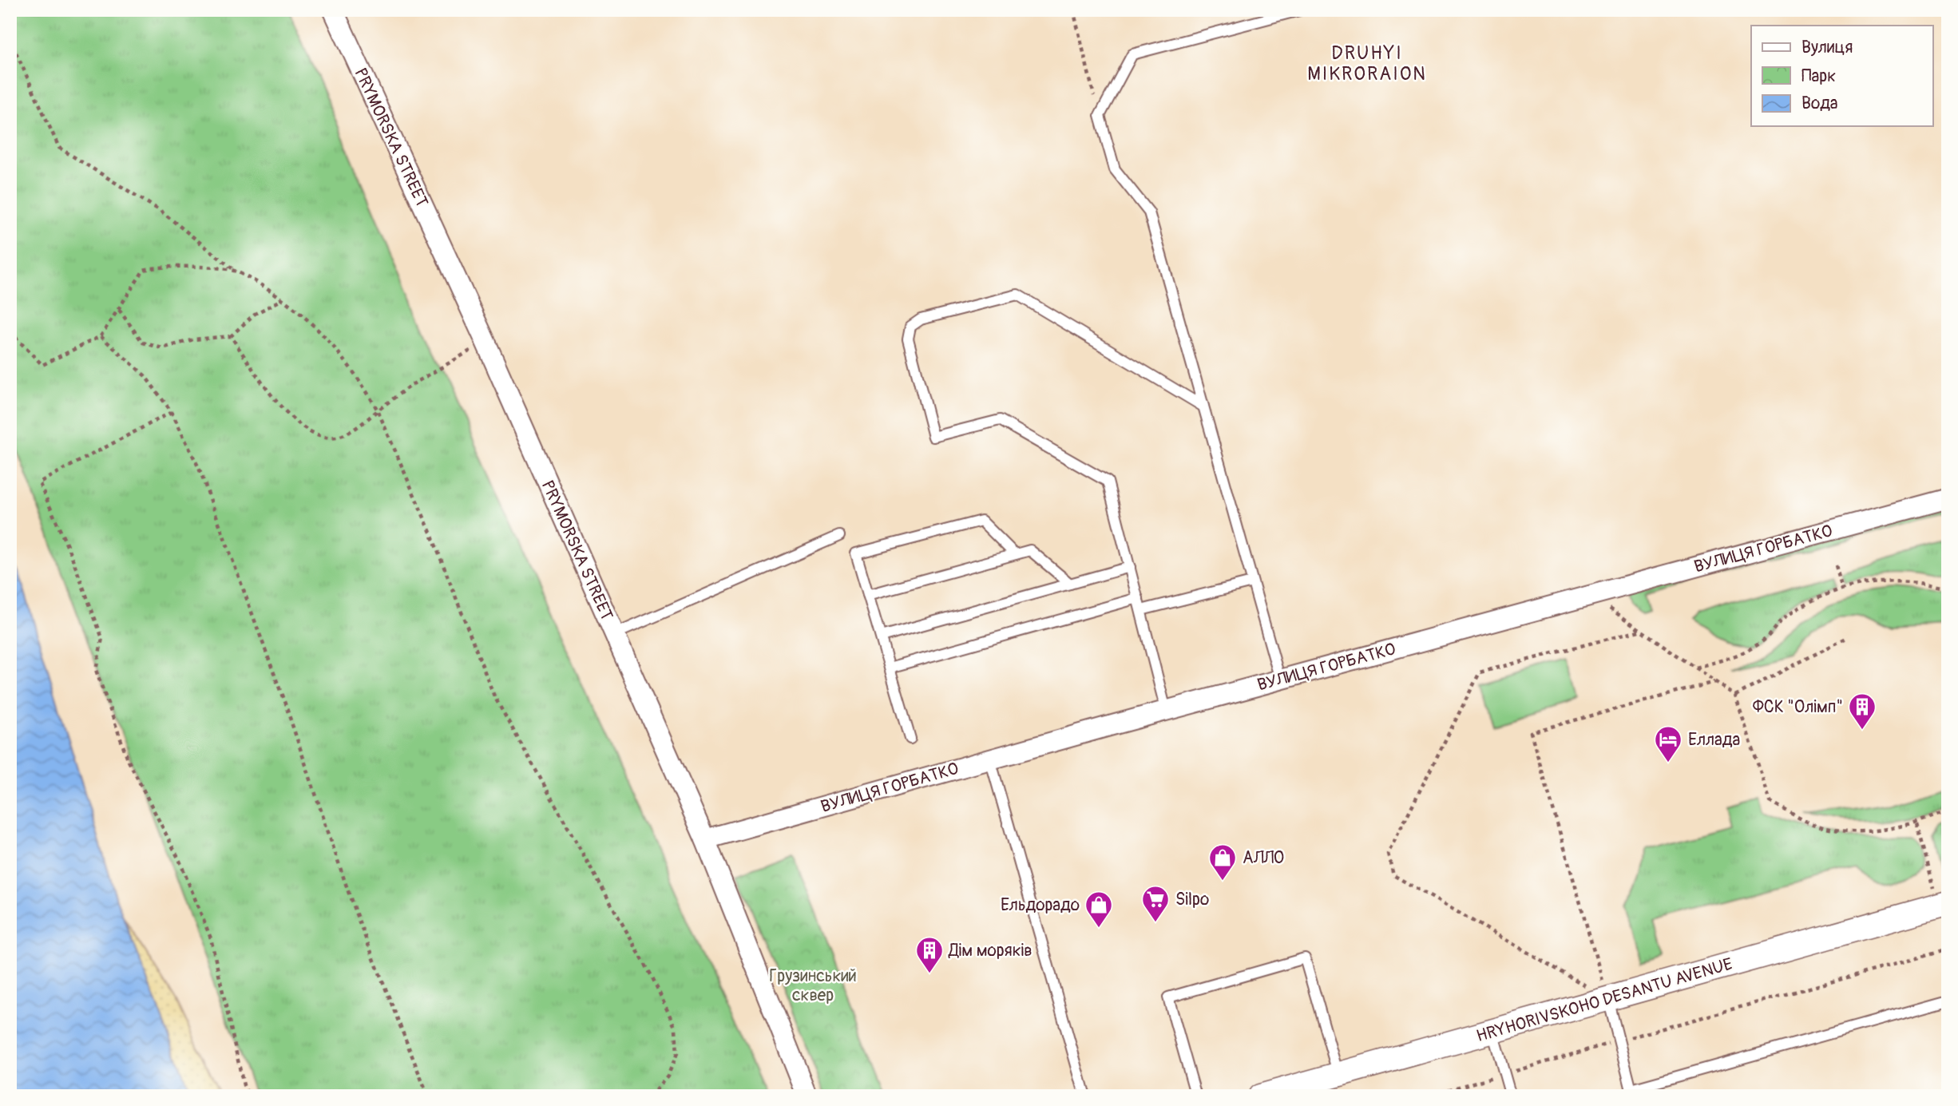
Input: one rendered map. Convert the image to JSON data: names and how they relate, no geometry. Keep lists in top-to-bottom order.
{
  "streets": {
    "street": ["PRYMORSKA STREET", "ВУЛИЦЯ ГОРБАТКО", "HRYHORIVSKOHO DESANTU AVENUE"]
  },
  "crossings": [
    ["PRYMORSKA STREET", "ВУЛИЦЯ ГОРБАТКО"]
  ],
  "districts": ["DRUHYI MIKRORAION"],
  "parks": ["Грузинський сквер"],
  "places": {
    "building": ["ФСК \"Олімп\"", "Дім моряків"],
    "hotel": ["Еллада"],
    "shop": ["АЛЛО", "Ельдорадо"],
    "supermarket": ["Silpo"]
  },
  "legend": ["Вулиця", "Парк", "Вода"]
}
